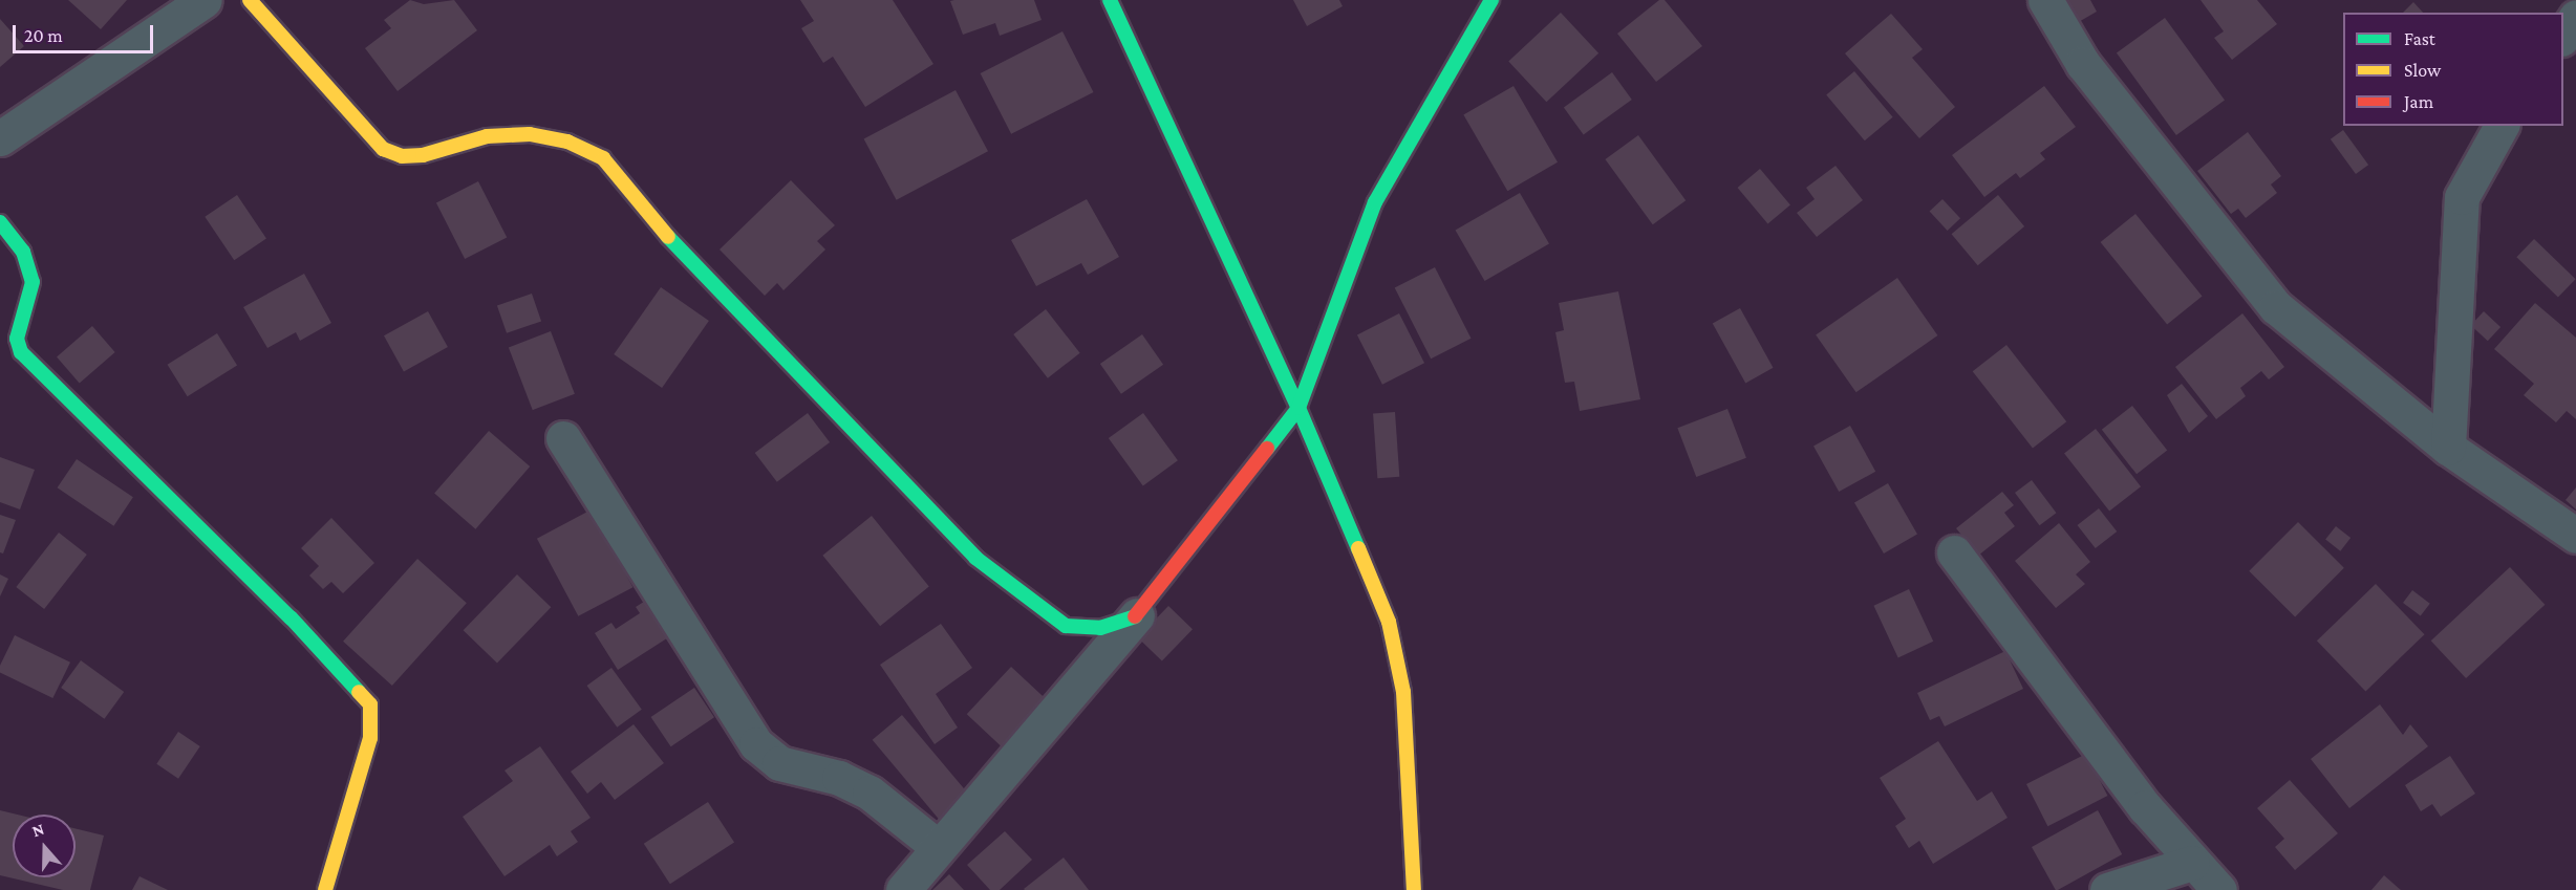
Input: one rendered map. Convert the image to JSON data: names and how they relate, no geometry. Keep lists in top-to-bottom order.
{
  "legend": ["Fast", "Slow", "Jam"],
  "scale_bar": "20 m",
  "north": "top"
}
